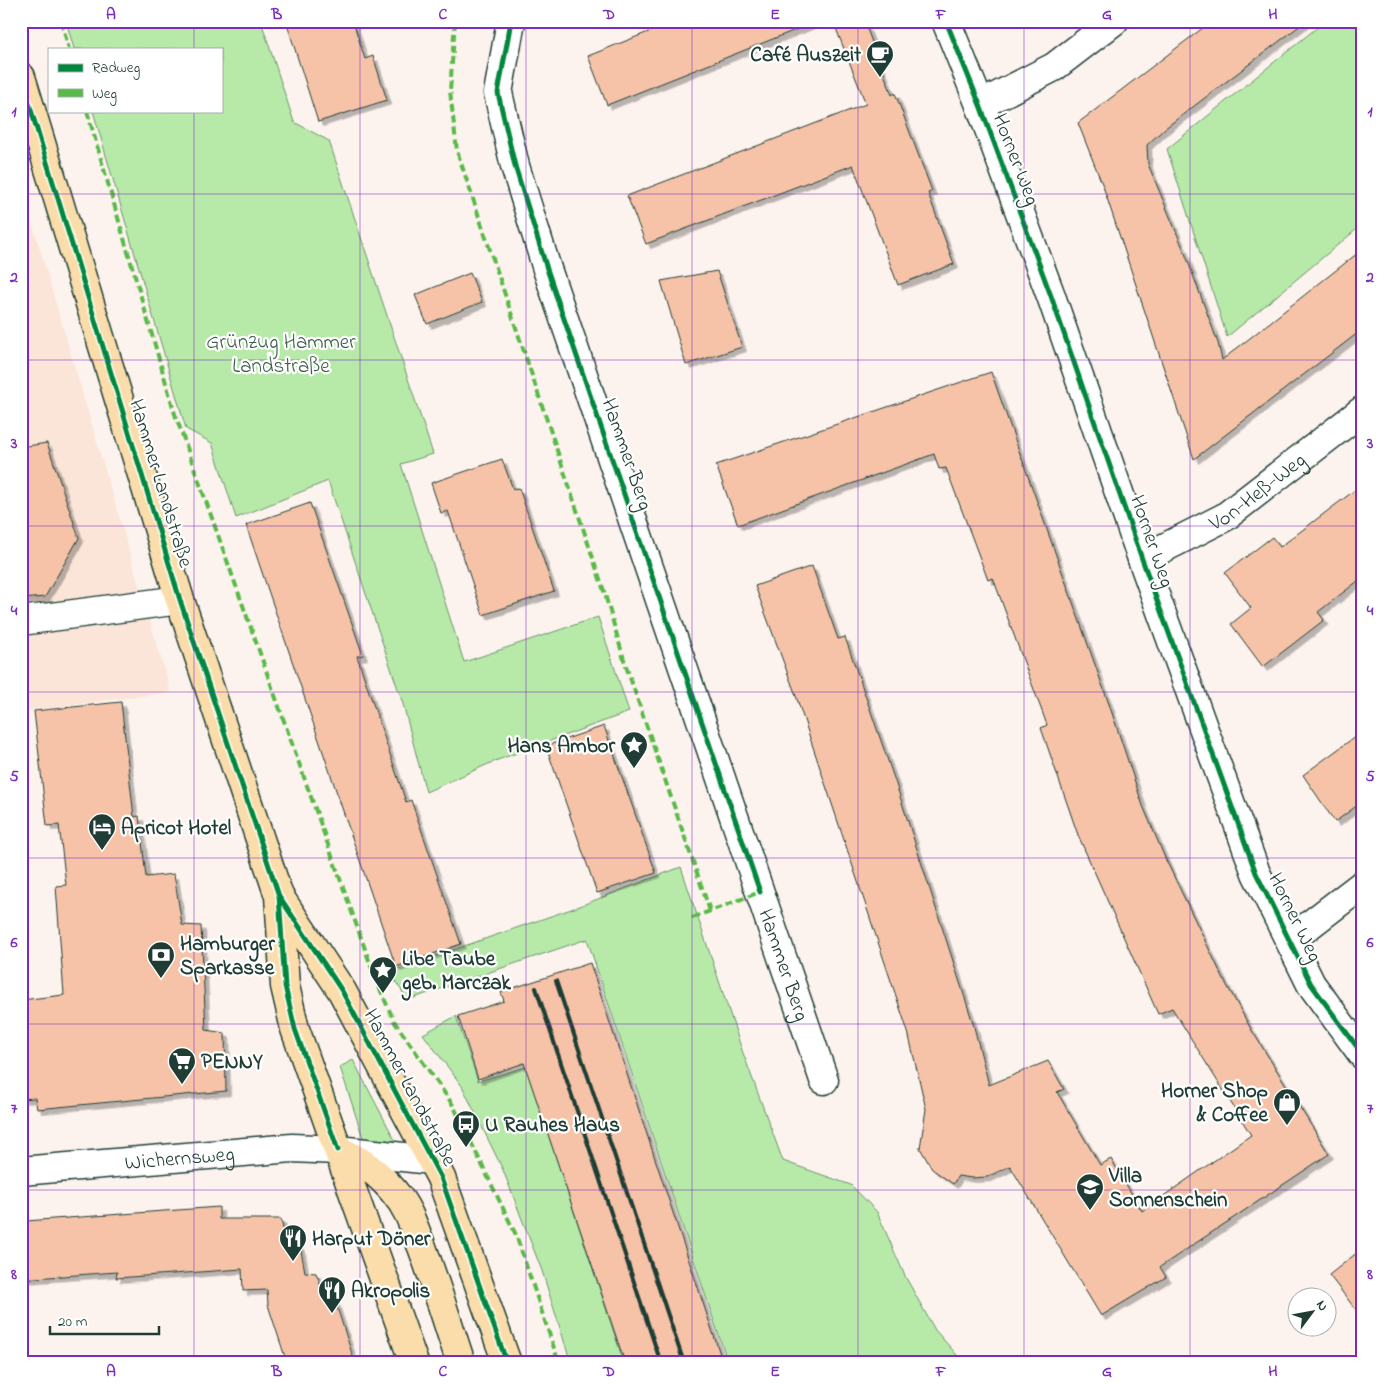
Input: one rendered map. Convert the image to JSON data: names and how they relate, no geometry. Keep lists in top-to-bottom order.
{
  "streets": {
    "main road": ["Hammer Landstraße"],
    "street": [
      "Horner Weg",
      "Hammer Berg",
      "Von-Heß-Weg",
      "Wichernsweg"
    ]
  },
  "crossings": [
    ["Horner Weg", "Von-Heß-Weg"],
    ["Hammer Landstraße", "Wichernsweg"]
  ],
  "parks": ["Grünzug Hammer Landstraße"],
  "places": {
    "cafe": ["Café Auszeit"],
    "place": ["Hans Ambor", "Libe Taube geb. Marczak"],
    "hotel": ["Apricot Hotel"],
    "bank": ["Hamburger Sparkasse"],
    "supermarket": ["PENNY"],
    "shop": ["Horner Shop & Coffee"],
    "bus stop": ["U Rauhes Haus"],
    "school or university": ["Villa Sonnenschein"],
    "restaurant": ["Harput Döner", "Akropolis"]
  },
  "legend": ["Radweg", "Weg"],
  "scale_bar": "20 m",
  "north": "top right",
  "grid": {
    "columns": [
      "A",
      "B",
      "C",
      "D",
      "E",
      "F",
      "G",
      "H"
    ],
    "rows": [
      "1",
      "2",
      "3",
      "4",
      "5",
      "6",
      "7",
      "8"
    ]
  }
}
